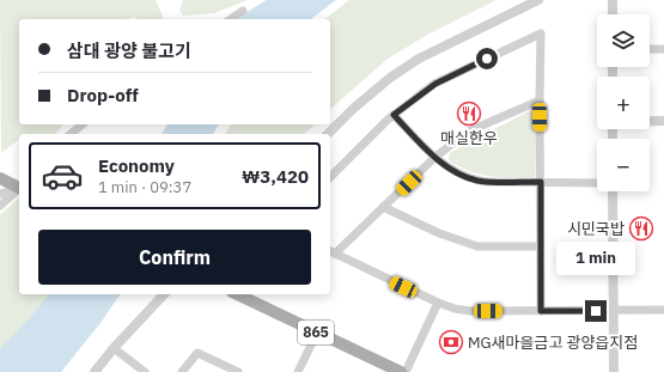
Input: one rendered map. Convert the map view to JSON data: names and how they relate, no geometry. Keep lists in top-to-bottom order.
{
  "streets": {
    "main road": ["865"]
  },
  "places": {
    "restaurant": ["매실한우", "시민국밥"],
    "bank": ["MG새마을금고 광양읍지점"]
  },
  "page": {
    "map_buttons": ["+", "−"],
    "banner": ["삼대 광양 불고기", "Drop-off"],
    "list": [
      {
        "name": "Economy",
        "note": "1 min · 09:37",
        "value": "₩3,420"
      }
    ],
    "buttons": "Confirm",
    "bubble": "1 min"
  }
}
